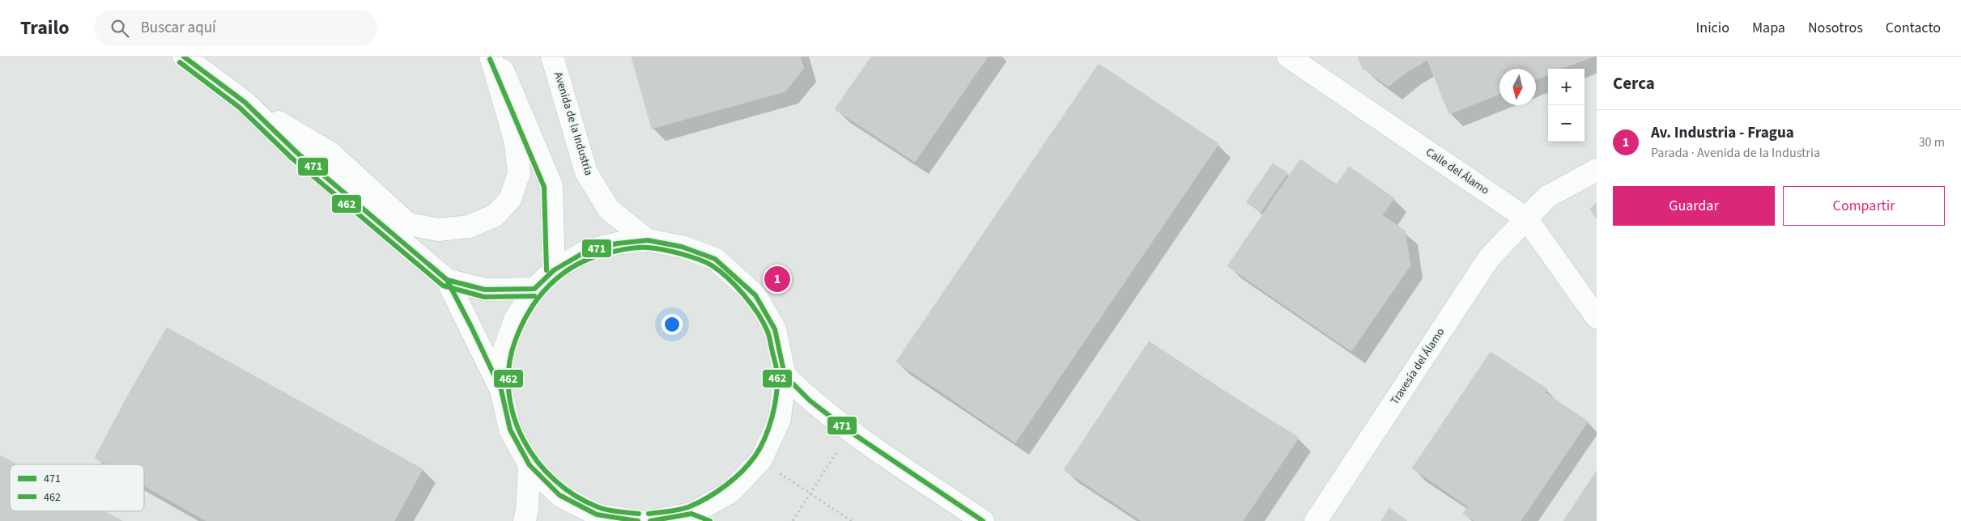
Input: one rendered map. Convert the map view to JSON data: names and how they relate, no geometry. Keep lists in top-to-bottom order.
{
  "streets": {
    "street": ["Avenida de la Industria", "Calle del Álamo", "Travesía del Álamo"]
  },
  "crossings": [
    ["Calle del Álamo", "Travesía del Álamo"]
  ],
  "lines": ["transit line 471", "transit line 462"],
  "legend": ["471", "462"],
  "north": "bottom",
  "page": {
    "header": "Trailo",
    "search": "Buscar aquí",
    "nav": [
      "Inicio",
      "Mapa",
      "Nosotros",
      "Contacto"
    ],
    "heading": "Cerca",
    "map_buttons": ["+", "−"],
    "list": [
      {
        "mark": "1",
        "name": "Av. Industria - Fragua",
        "note": "Parada · Avenida de la Industria",
        "value": "30 m"
      }
    ],
    "buttons": ["Guardar", "Compartir"],
    "pins": "1"
  }
}
